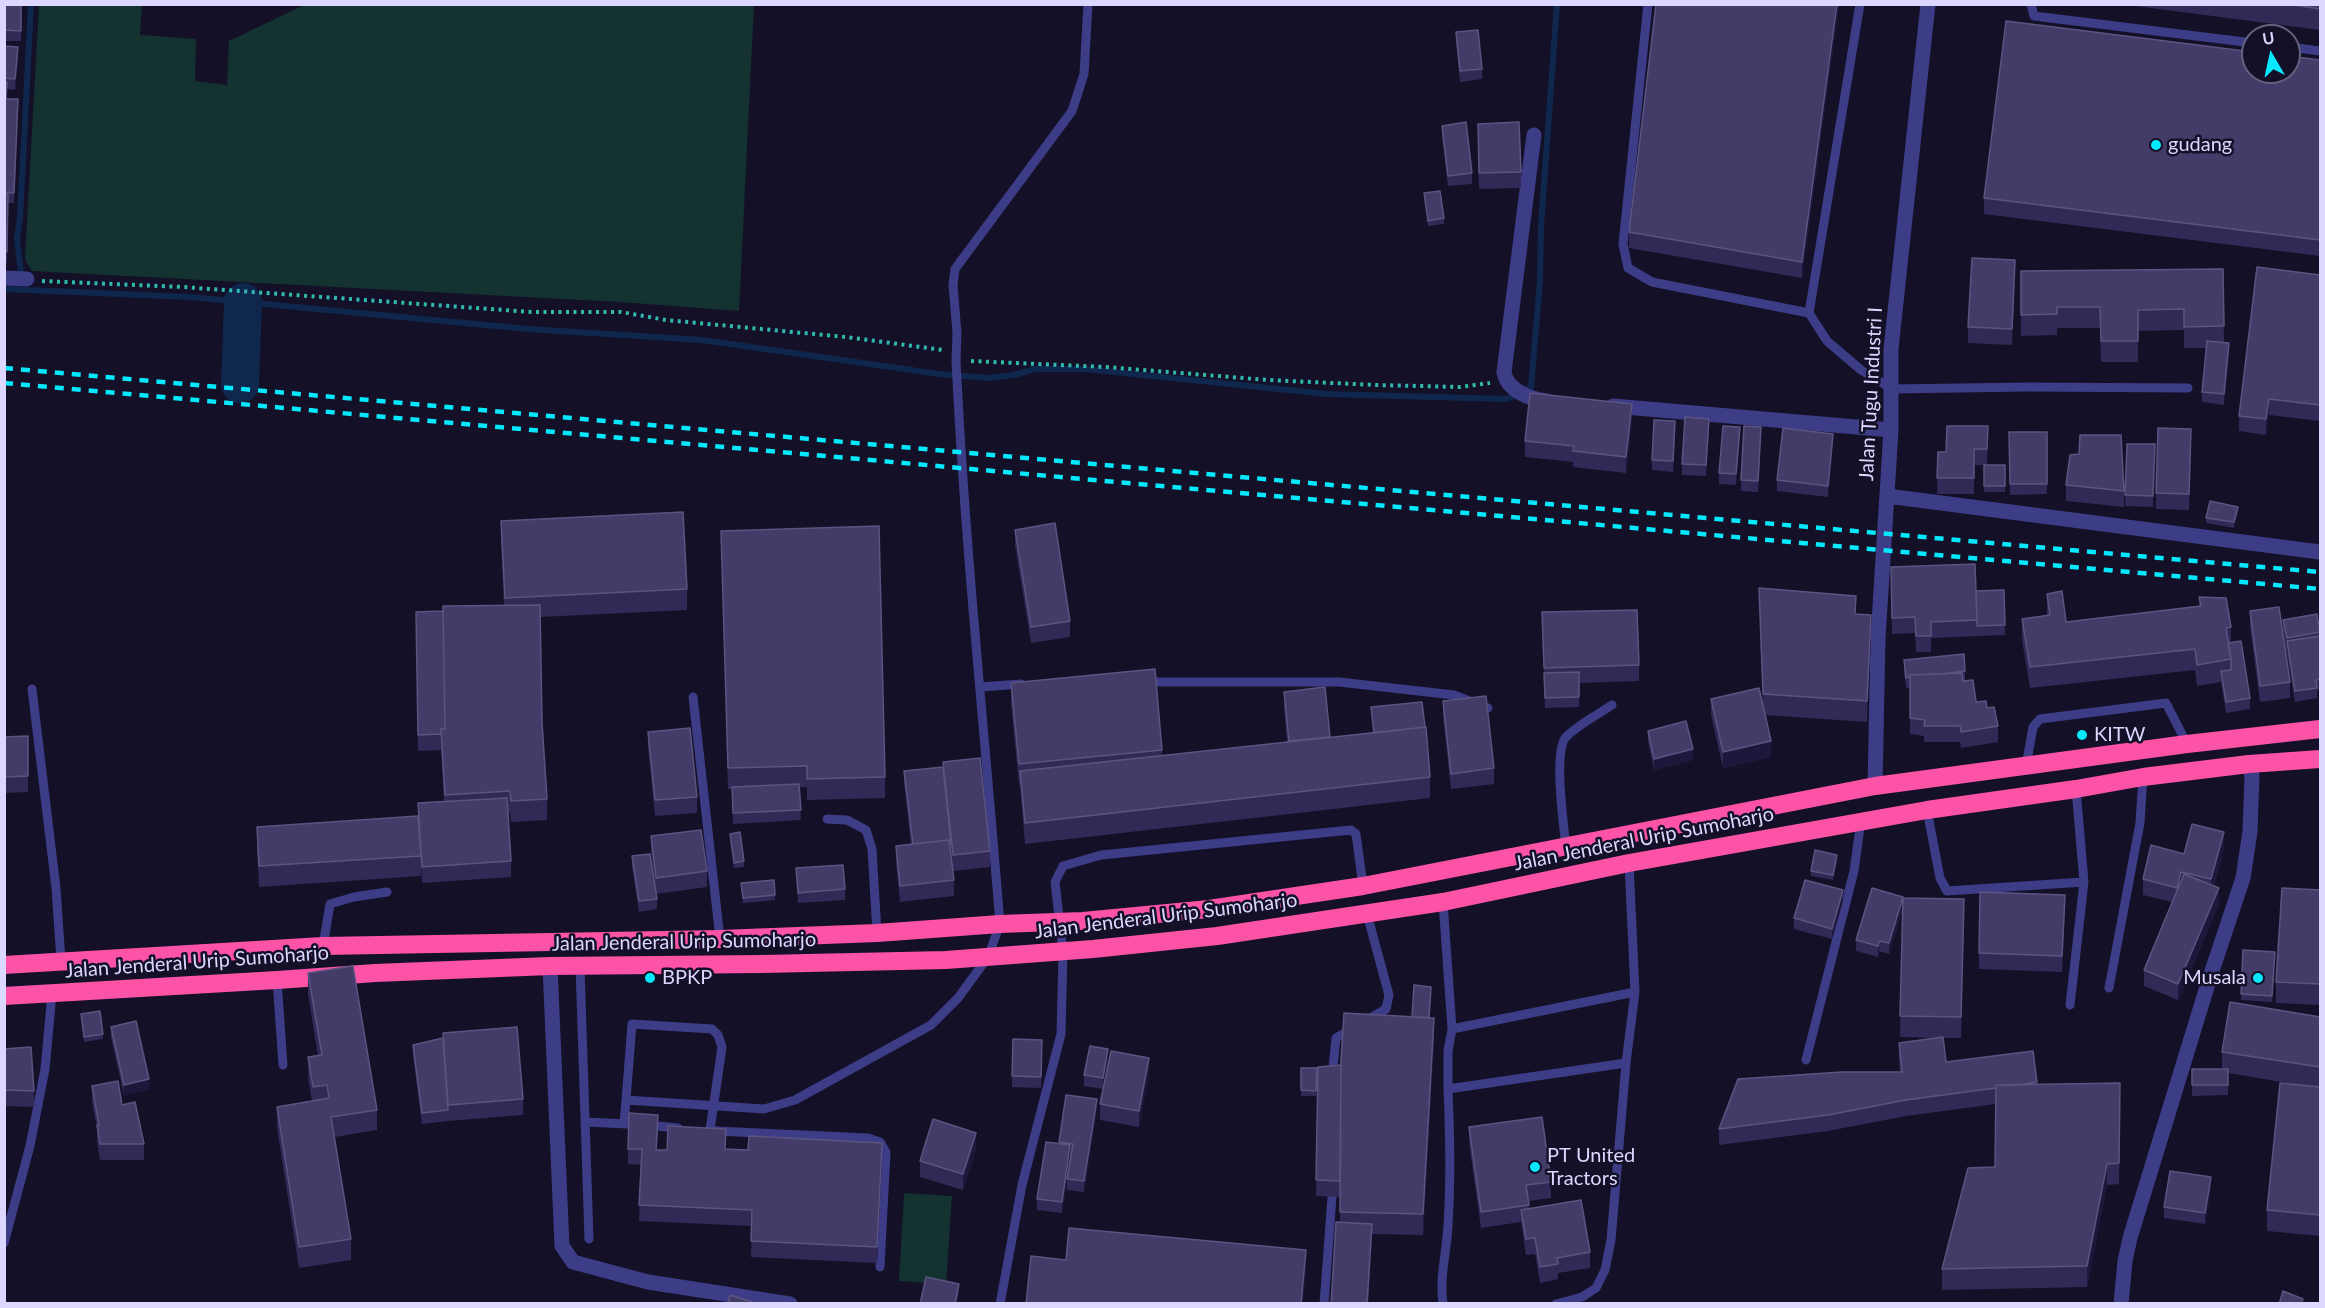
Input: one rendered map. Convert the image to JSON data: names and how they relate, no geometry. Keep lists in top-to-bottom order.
{
  "streets": {
    "highway": ["Jalan Jenderal Urip Sumoharjo"],
    "street": ["Jalan Tugu Industri I"]
  },
  "crossings": [
    ["Jalan Tugu Industri I", "Jalan Jenderal Urip Sumoharjo"]
  ],
  "places": [
    "gudang",
    "KITW",
    "BPKP",
    "Musala",
    "PT United Tractors"
  ],
  "north": "top"
}
